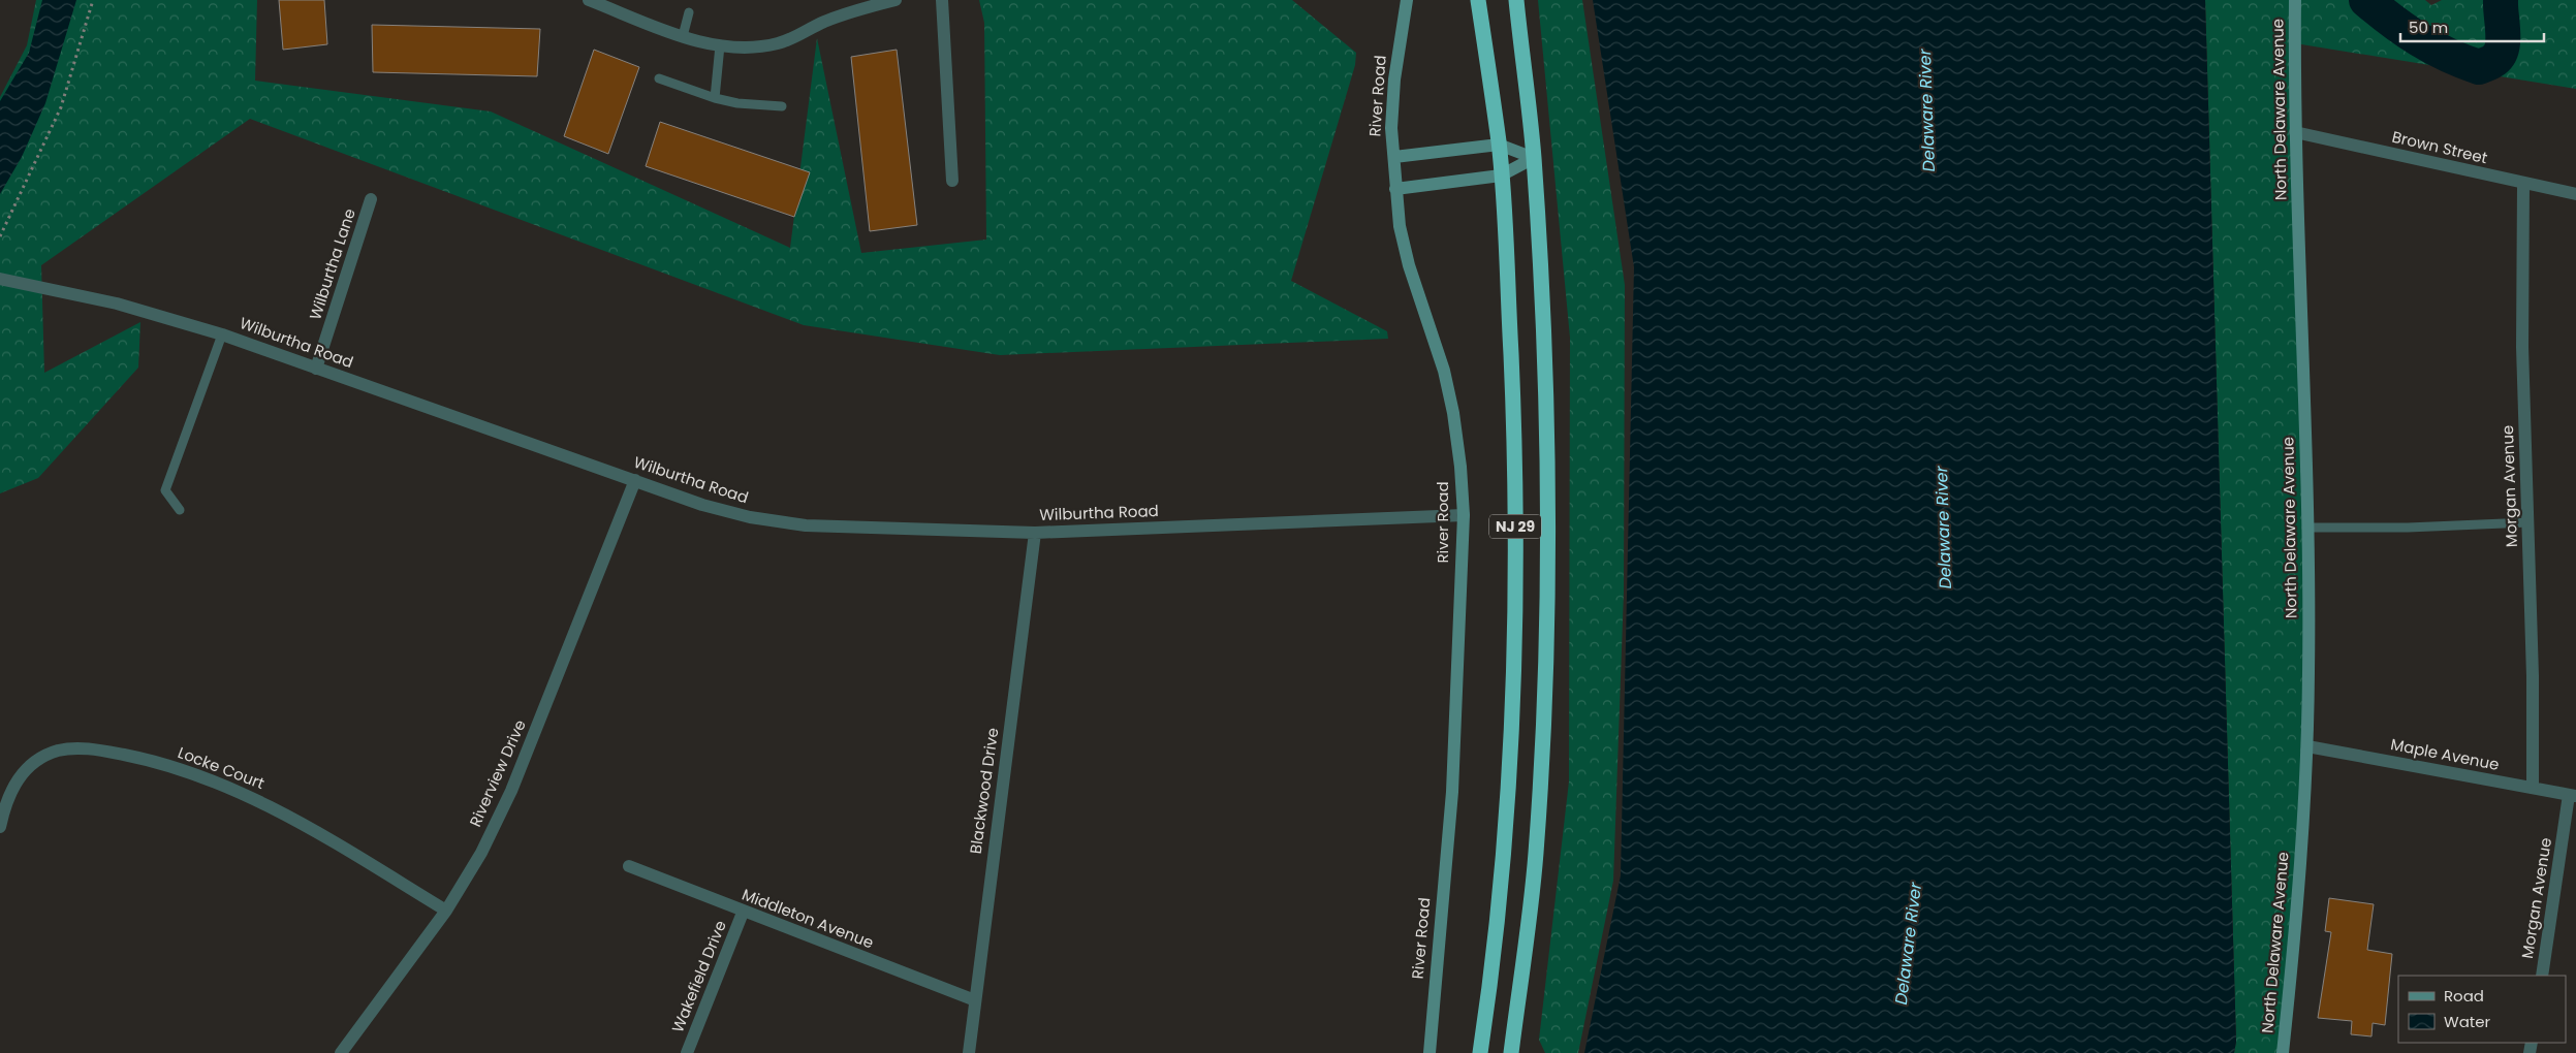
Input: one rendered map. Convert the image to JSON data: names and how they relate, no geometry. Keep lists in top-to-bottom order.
{
  "streets": {
    "highway": ["NJ 29"],
    "street": [
      "River Road",
      "North Delaware Avenue",
      "Brown Street",
      "Wilburtha Lane",
      "Wilburtha Road",
      "Morgan Avenue",
      "Maple Avenue",
      "Locke Court",
      "Riverview Drive",
      "Blackwood Drive",
      "Middleton Avenue",
      "Wakefield Drive"
    ]
  },
  "crossings": [
    ["River Road", "Wilburtha Road"],
    ["North Delaware Avenue", "Brown Street"],
    ["North Delaware Avenue", "Maple Avenue"],
    ["Brown Street", "Morgan Avenue"],
    ["Wilburtha Lane", "Wilburtha Road"],
    ["Wilburtha Road", "Riverview Drive"],
    ["Wilburtha Road", "Blackwood Drive"],
    ["Morgan Avenue", "Maple Avenue"],
    ["Locke Court", "Riverview Drive"],
    ["Blackwood Drive", "Middleton Avenue"],
    ["Middleton Avenue", "Wakefield Drive"]
  ],
  "water": ["Delaware River"],
  "legend": ["Road", "Water"],
  "scale_bar": "50 m"
}
